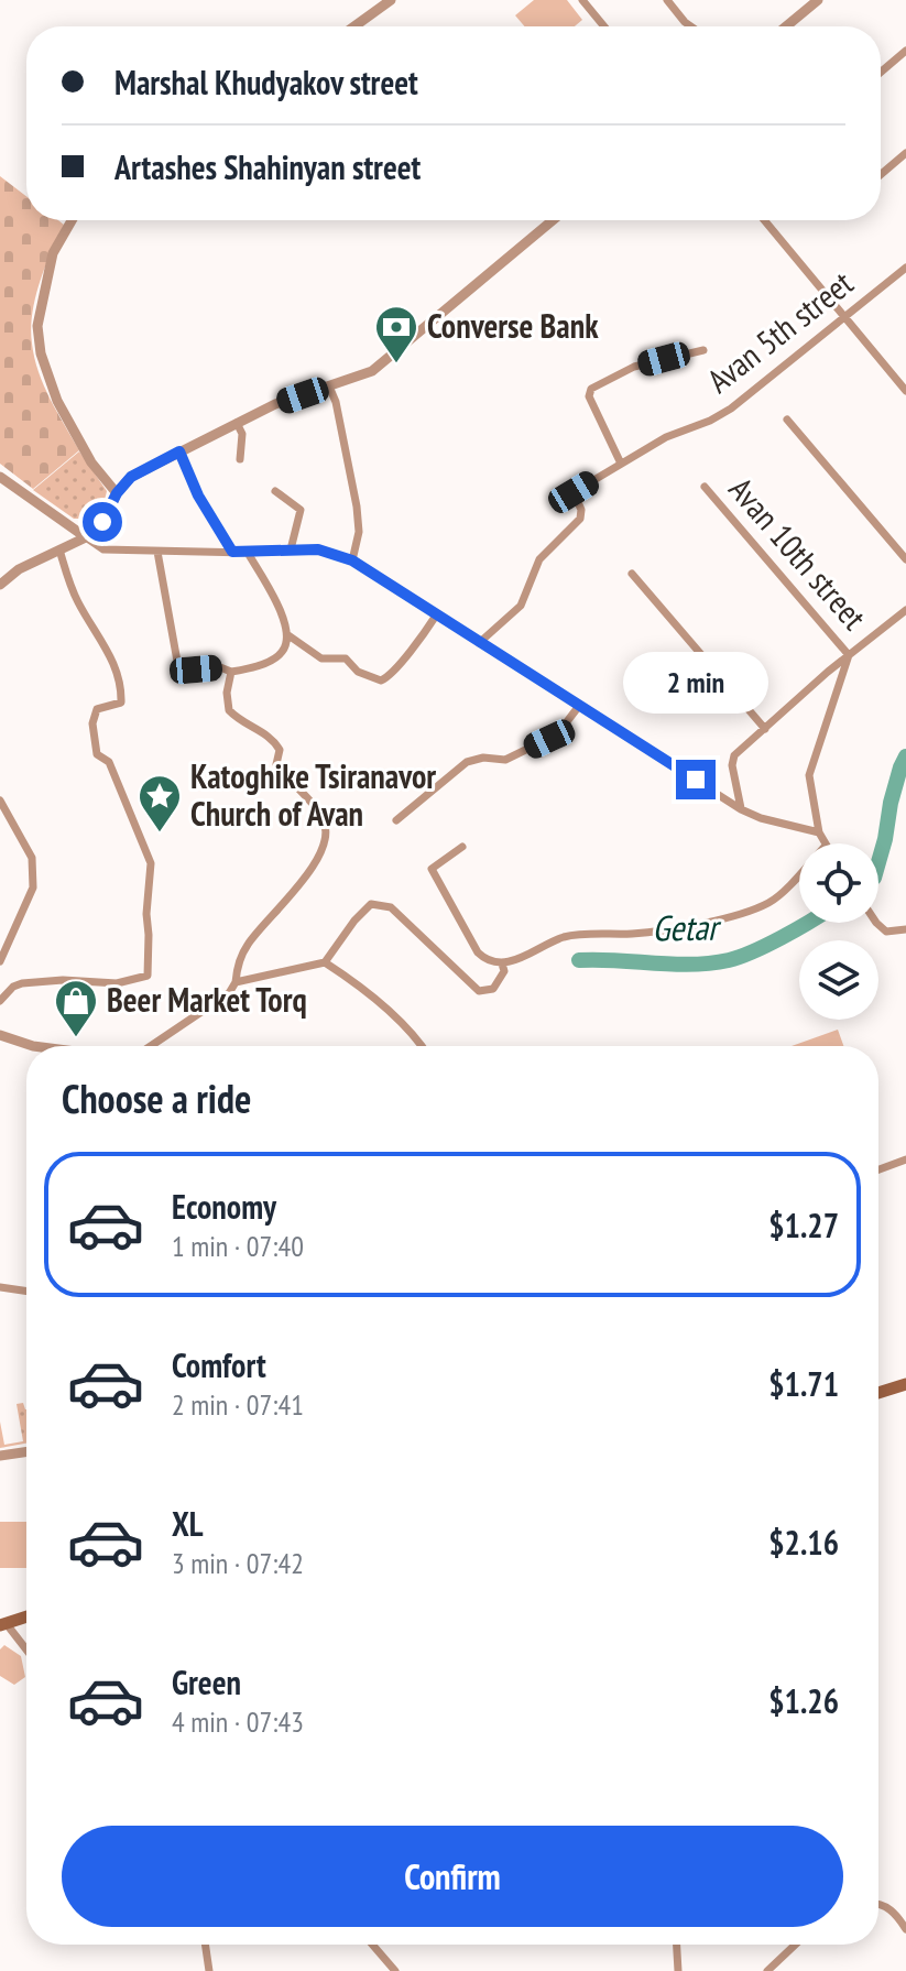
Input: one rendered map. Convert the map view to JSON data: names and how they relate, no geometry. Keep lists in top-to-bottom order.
{
  "streets": {
    "street": ["Avan 5th street", "Avan 10th street"]
  },
  "water": ["Getar"],
  "places": {
    "bank": ["Converse Bank"],
    "place": ["Katoghike Tsiranavor Church of Avan"],
    "shop": ["Beer Market Torq"]
  },
  "page": {
    "banner": ["Marshal Khudyakov street", "Artashes Shahinyan street"],
    "bubble": "2 min",
    "heading": "Choose a ride",
    "list": [
      {
        "name": "Economy",
        "note": "1 min · 07:40",
        "value": "$1.27"
      },
      {
        "name": "Comfort",
        "note": "2 min · 07:41",
        "value": "$1.71"
      },
      {
        "name": "XL",
        "note": "3 min · 07:42",
        "value": "$2.16"
      },
      {
        "name": "Green",
        "note": "4 min · 07:43",
        "value": "$1.26"
      }
    ],
    "buttons": "Confirm"
  }
}
